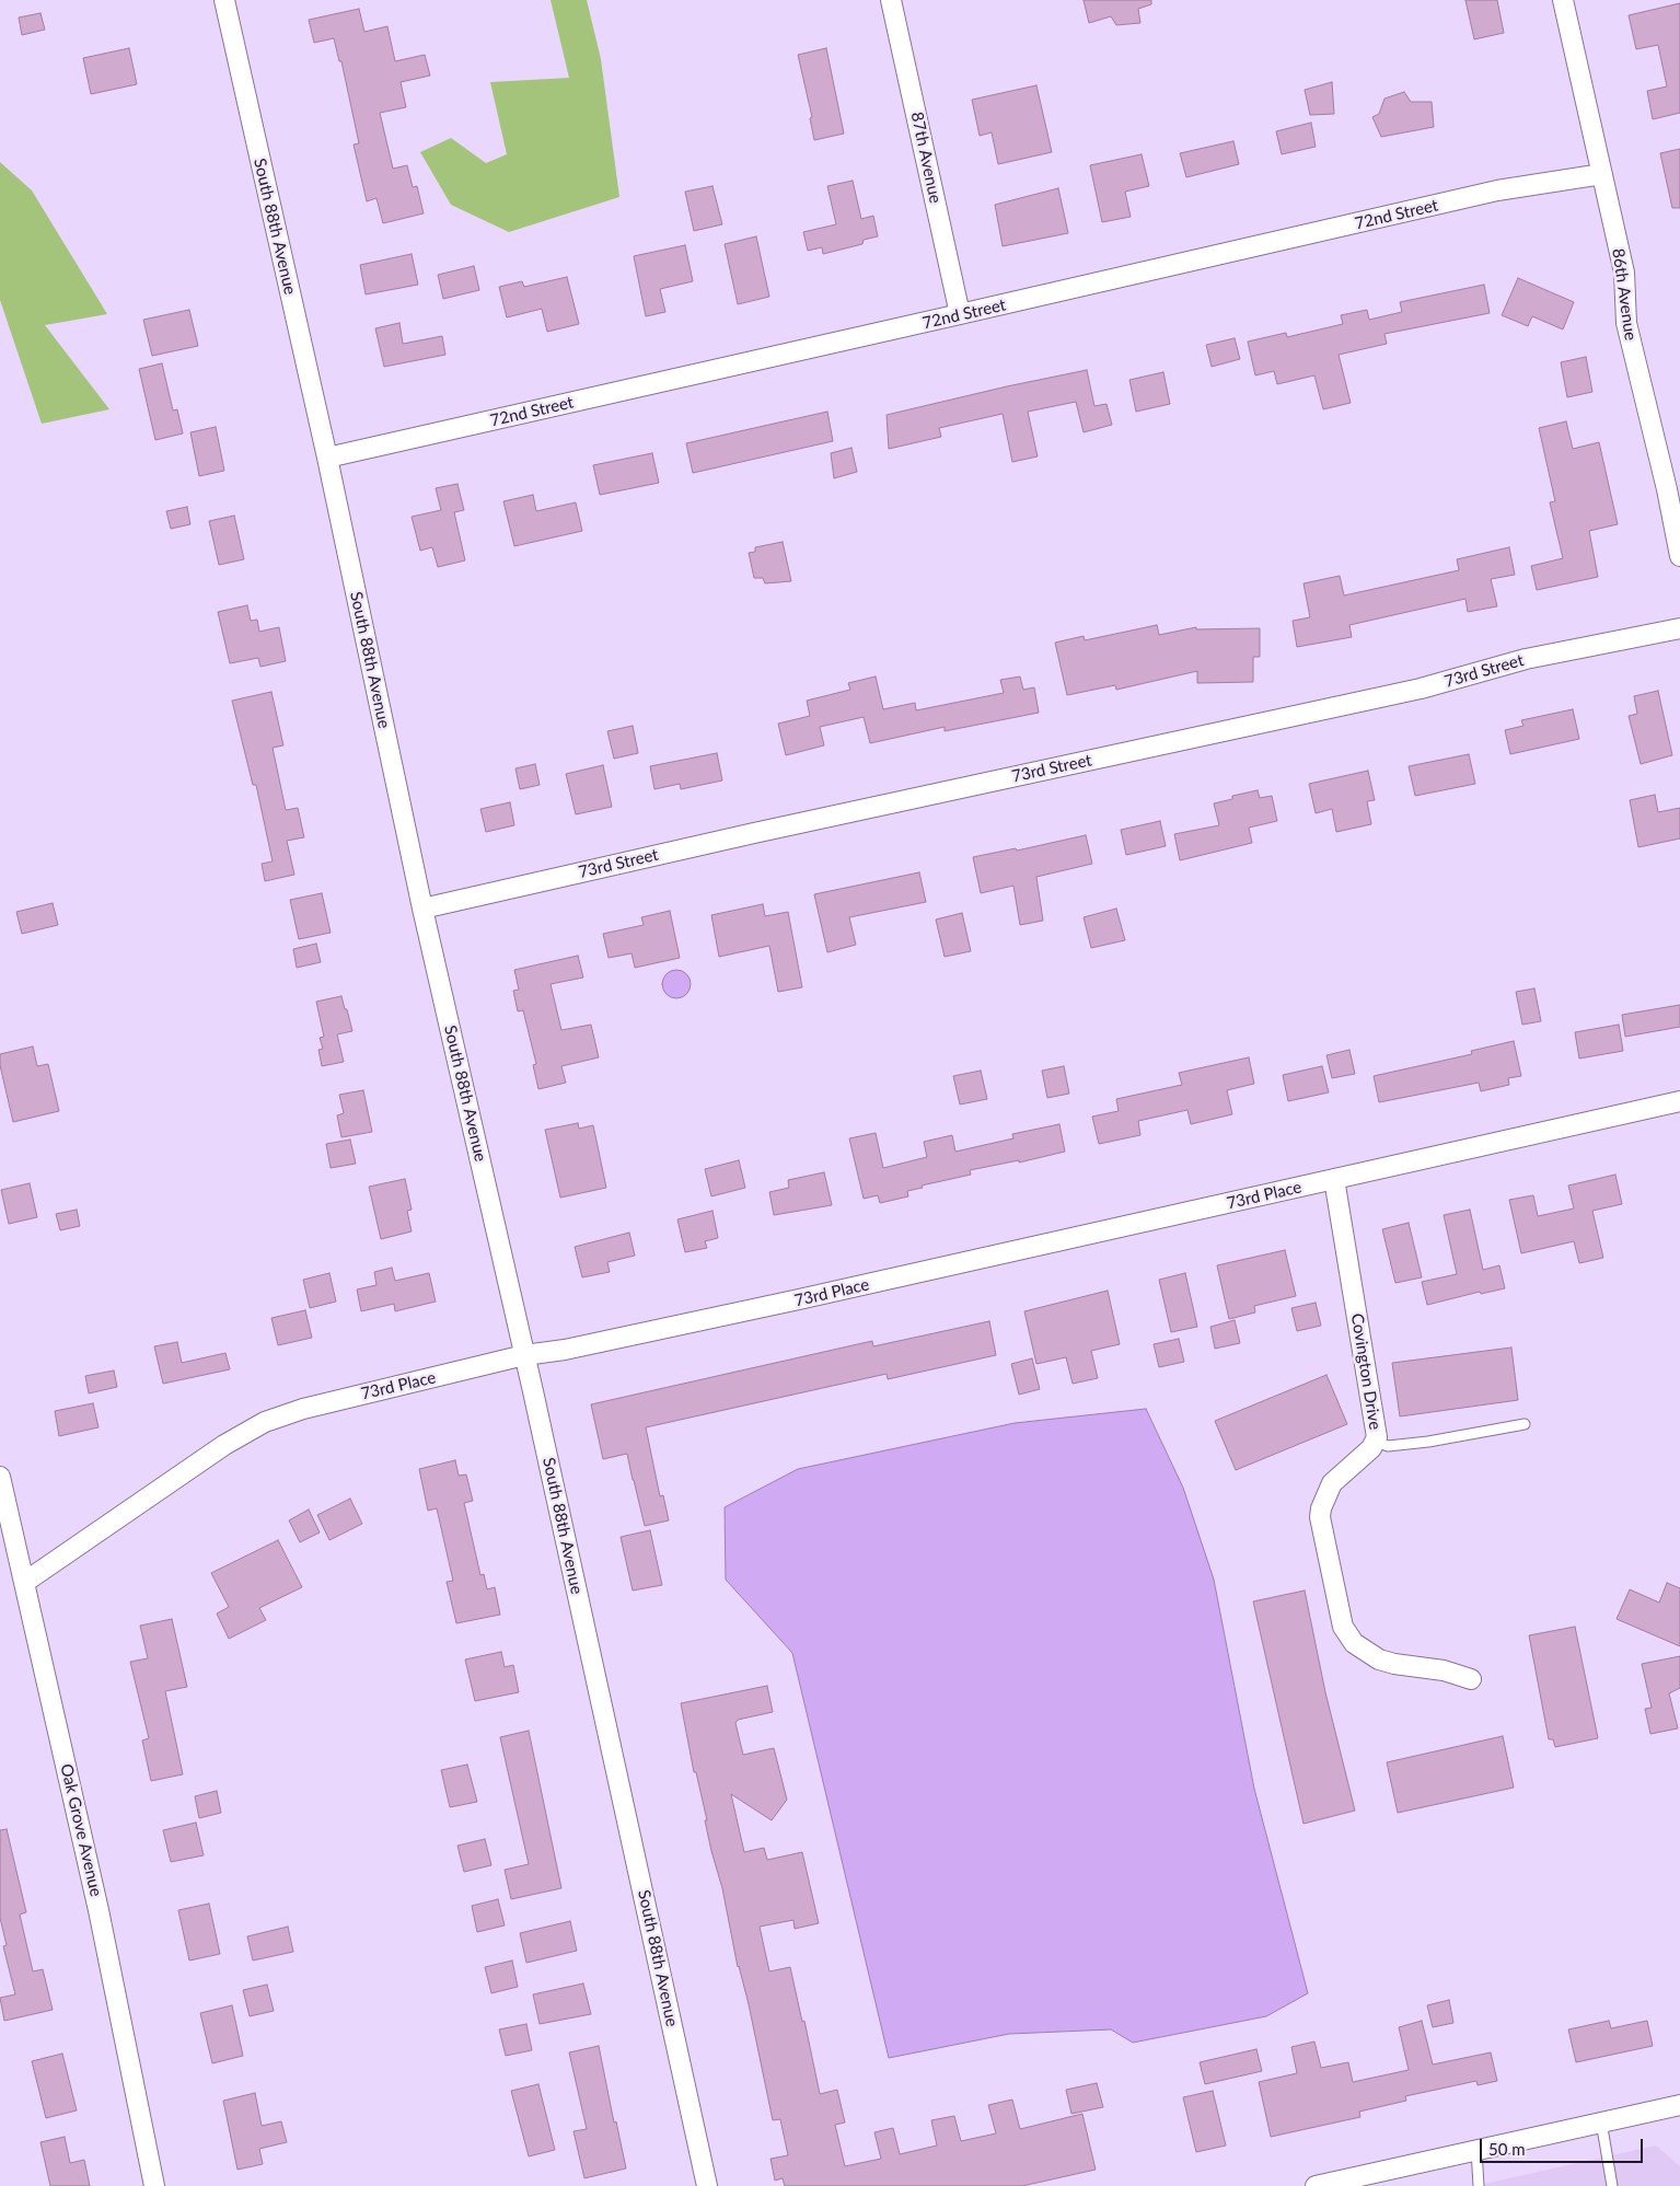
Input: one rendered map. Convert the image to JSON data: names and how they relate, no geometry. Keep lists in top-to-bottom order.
{
  "streets": {
    "street": [
      "87th Avenue",
      "72nd Street",
      "South 88th Avenue",
      "86th Avenue",
      "73rd Street",
      "73rd Place",
      "Covington Drive",
      "Oak Grove Avenue"
    ]
  },
  "crossings": [
    ["87th Avenue", "72nd Street"],
    ["72nd Street", "South 88th Avenue"],
    ["72nd Street", "86th Avenue"],
    ["South 88th Avenue", "73rd Street"],
    ["South 88th Avenue", "73rd Place"],
    ["73rd Place", "Covington Drive"],
    ["73rd Place", "Oak Grove Avenue"]
  ],
  "scale_bar": "50 m"
}
